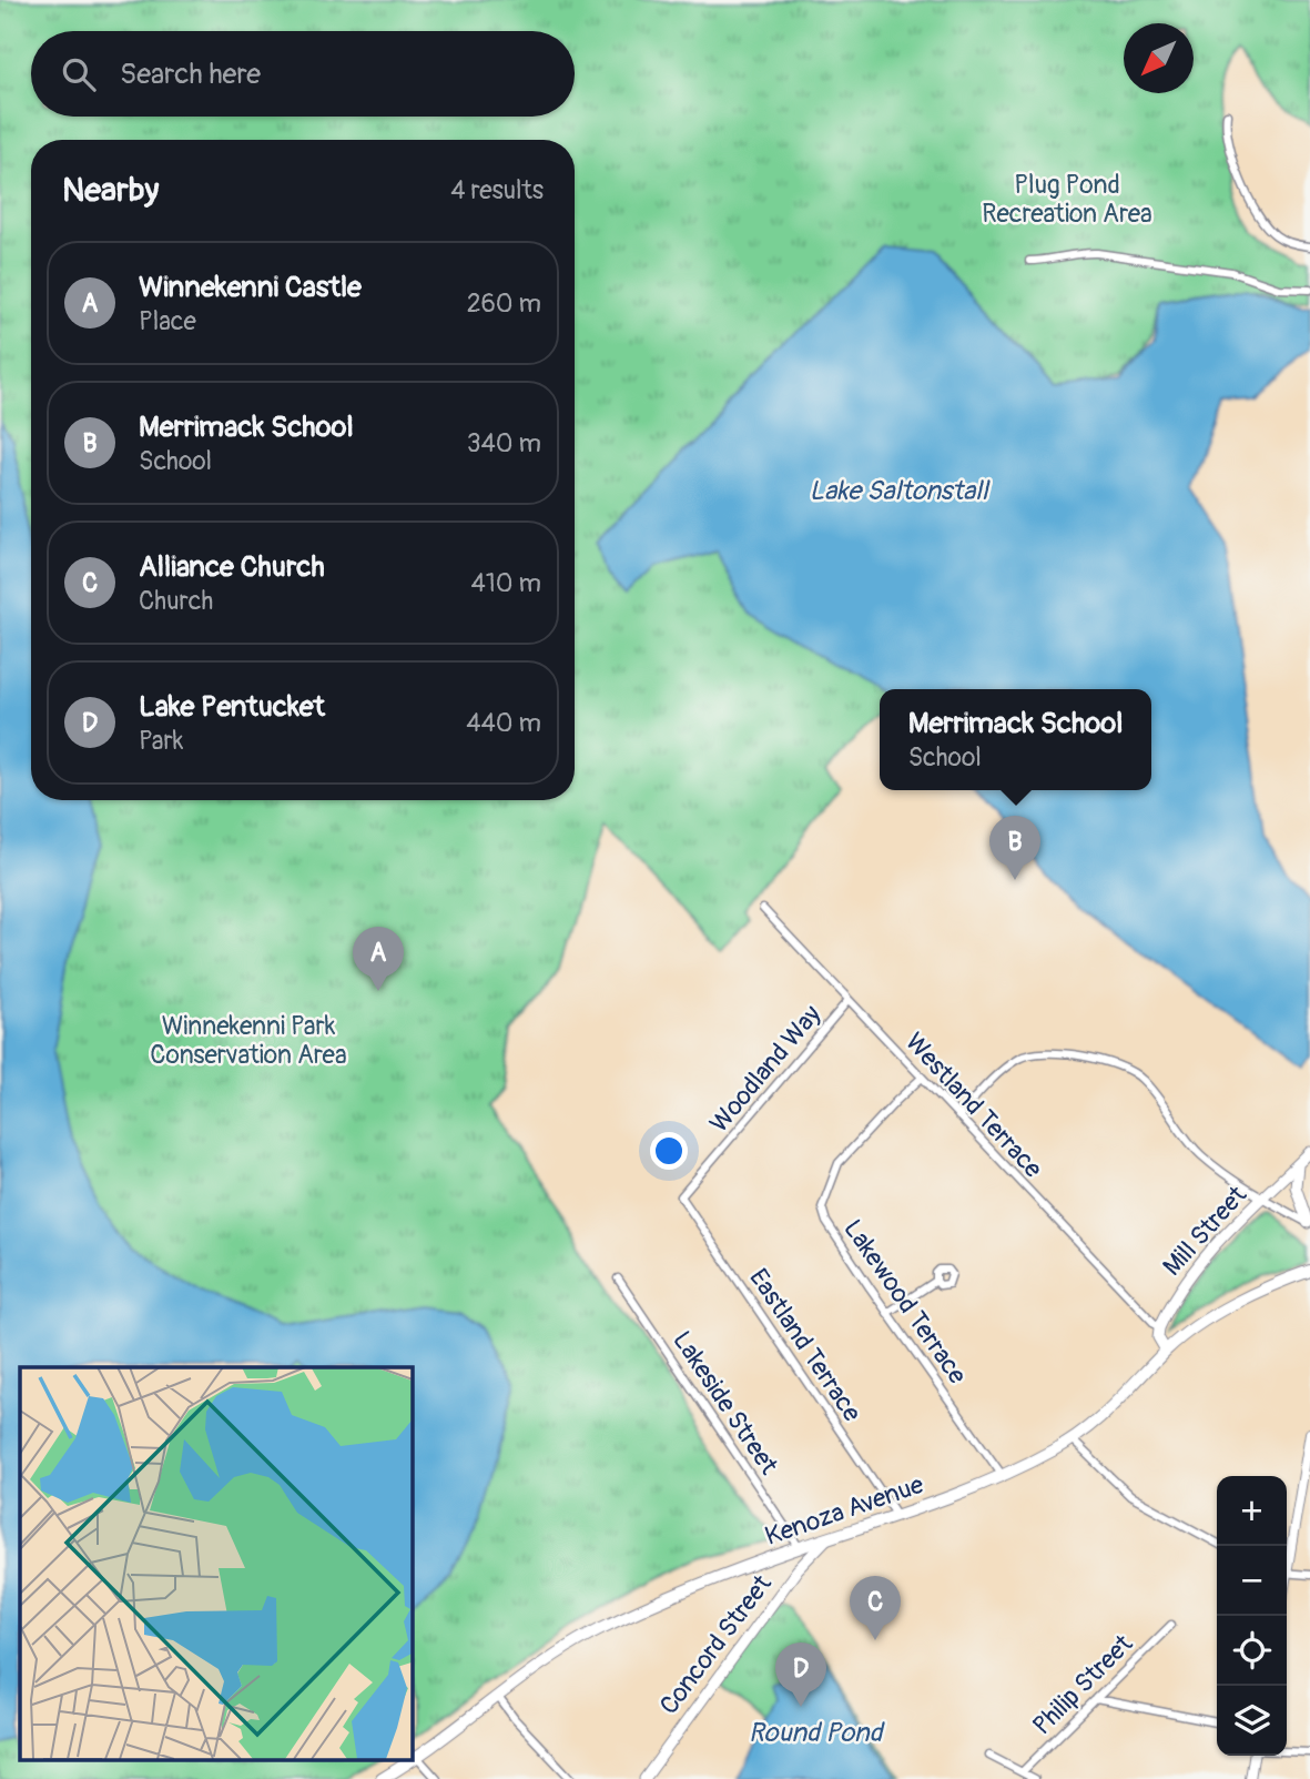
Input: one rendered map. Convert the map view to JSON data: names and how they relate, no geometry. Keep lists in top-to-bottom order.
{
  "streets": {
    "main road": ["Mill Street", "Kenoza Avenue", "Concord Street"],
    "street": [
      "Woodland Way",
      "Westland Terrace",
      "Lakewood Terrace",
      "Eastland Terrace",
      "Lakeside Street",
      "Philip Street"
    ]
  },
  "crossings": [
    ["Woodland Way", "Westland Terrace"],
    ["Woodland Way", "Eastland Terrace"],
    ["Westland Terrace", "Mill Street"],
    ["Westland Terrace", "Lakewood Terrace"],
    ["Lakewood Terrace", "Kenoza Avenue"],
    ["Eastland Terrace", "Kenoza Avenue"],
    ["Lakeside Street", "Kenoza Avenue"],
    ["Kenoza Avenue", "Concord Street"]
  ],
  "water": ["Lake Saltonstall", "Round Pond"],
  "parks": ["Plug Pond Recreation Area", "Winnekenni Park Conservation Area"],
  "north": "bottom left",
  "page": {
    "search": "Search here",
    "heading": ["Nearby", "4 results"],
    "list": [
      {
        "mark": "A",
        "name": "Winnekenni Castle",
        "note": "Place",
        "value": "260 m"
      },
      {
        "mark": "B",
        "name": "Merrimack School",
        "note": "School",
        "value": "340 m"
      },
      {
        "mark": "C",
        "name": "Alliance Church",
        "note": "Church",
        "value": "410 m"
      },
      {
        "mark": "D",
        "name": "Lake Pentucket",
        "note": "Park",
        "value": "440 m"
      }
    ],
    "popup": ["Merrimack School", "School"],
    "pins": [
      "B",
      "A",
      "C",
      "D"
    ],
    "map_buttons": ["+", "−"]
  }
}
